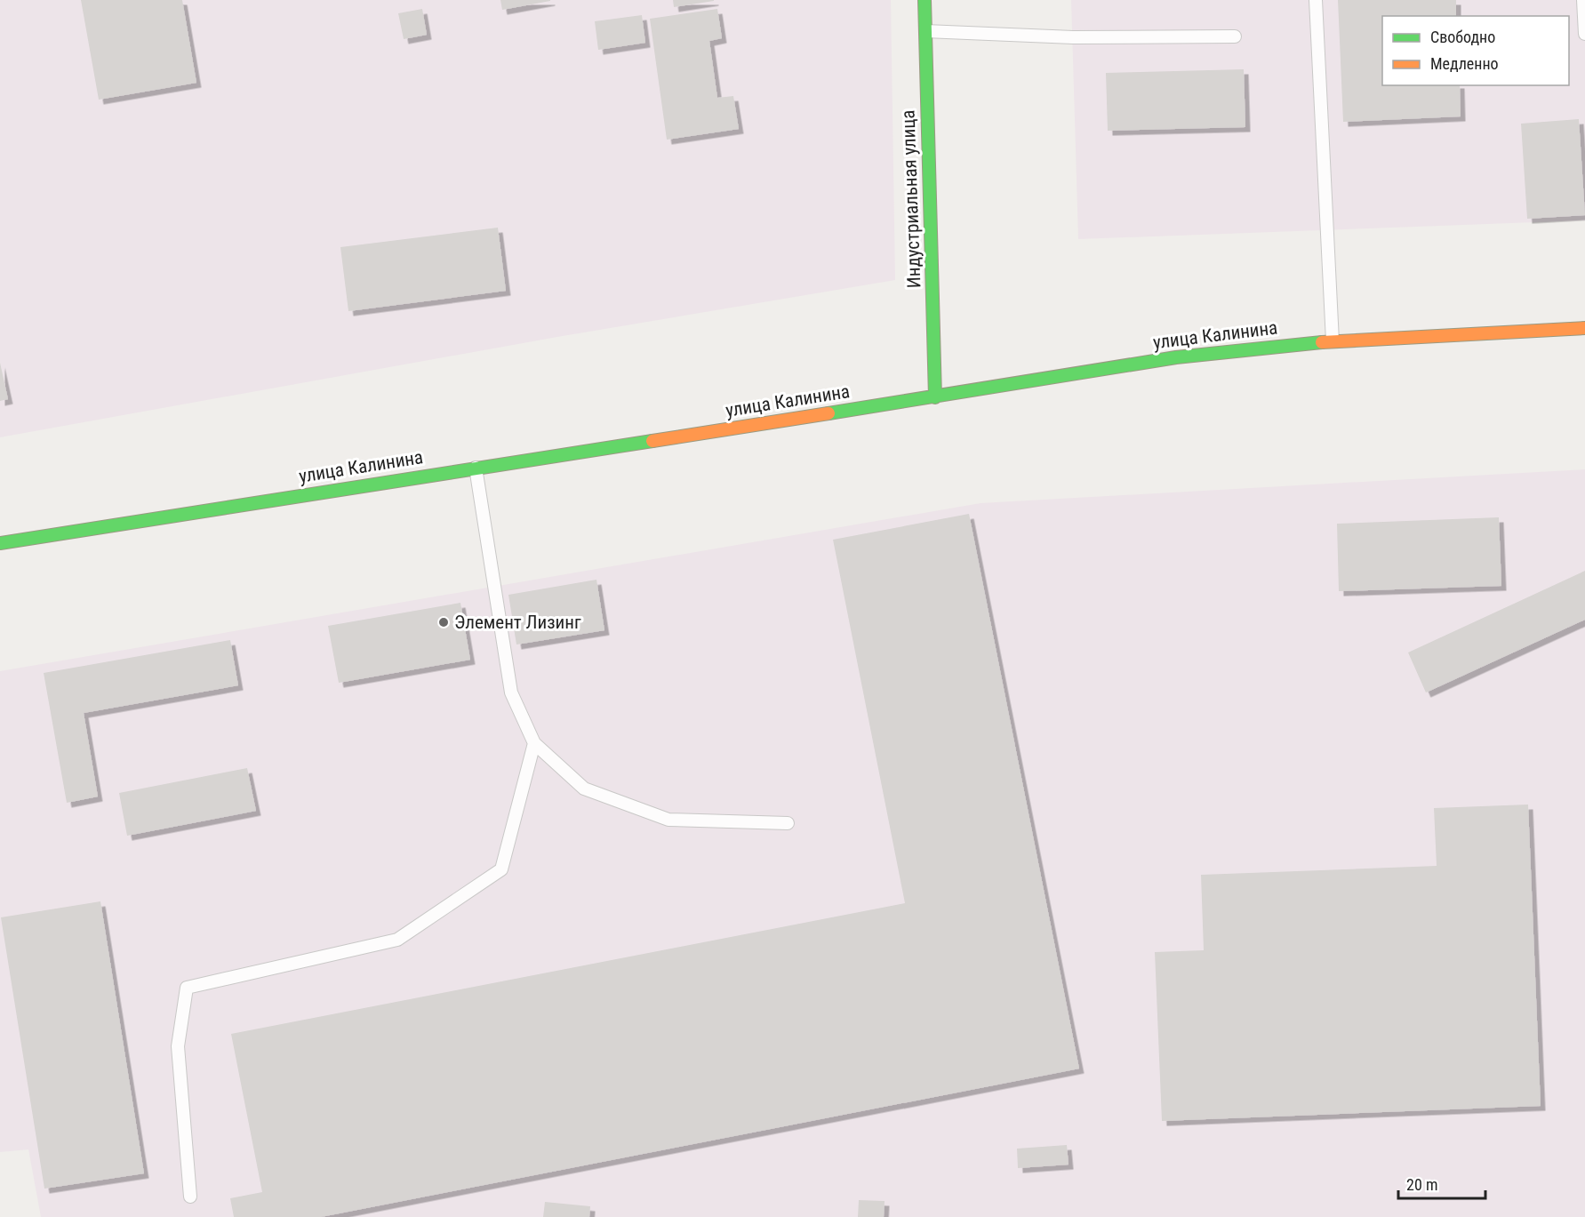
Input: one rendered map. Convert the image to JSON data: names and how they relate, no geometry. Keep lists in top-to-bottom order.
{
  "streets": {
    "main road": ["Индустриальная улица", "улица Калинина"]
  },
  "crossings": [
    ["Индустриальная улица", "улица Калинина"]
  ],
  "places": ["Элемент Лизинг"],
  "legend": ["Свободно", "Медленно"],
  "scale_bar": "20 m"
}
